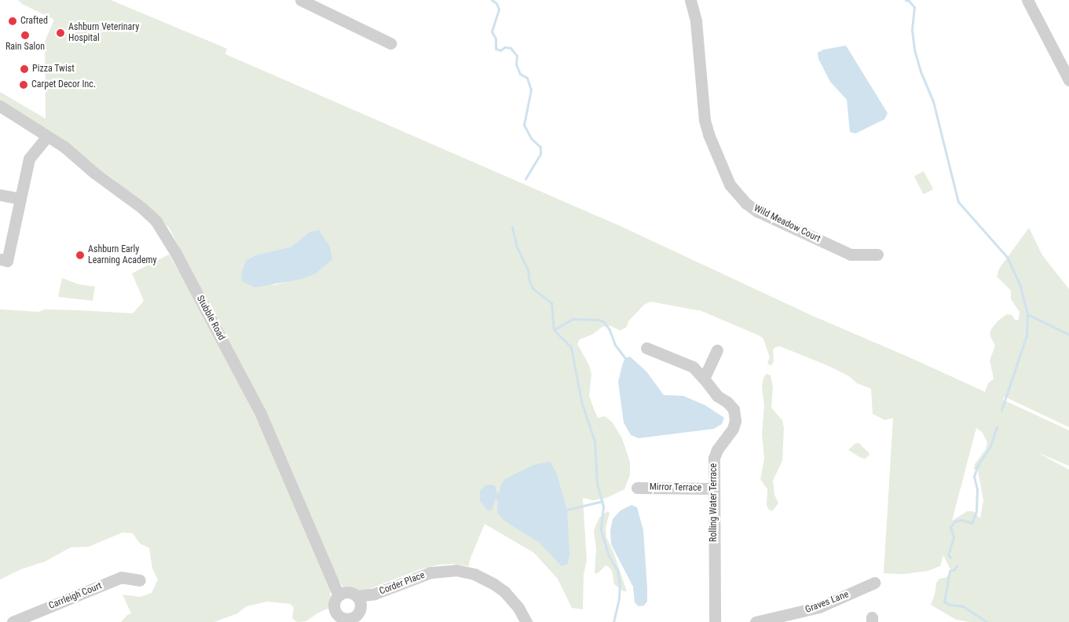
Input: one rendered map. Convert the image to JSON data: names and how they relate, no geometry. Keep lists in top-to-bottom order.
{
  "streets": {
    "street": [
      "Wild Meadow Court",
      "Stubble Road",
      "Mirror Terrace",
      "Rolling Water Terrace",
      "Corder Place",
      "Carrleigh Court",
      "Graves Lane"
    ]
  },
  "crossings": [
    ["Stubble Road", "Corder Place"],
    ["Mirror Terrace", "Rolling Water Terrace"]
  ],
  "places": [
    "Crafted",
    "Ashburn Veterinary Hospital",
    "Rain Salon",
    "Pizza Twist",
    "Carpet Decor Inc.",
    "Ashburn Early Learning Academy"
  ]
}
